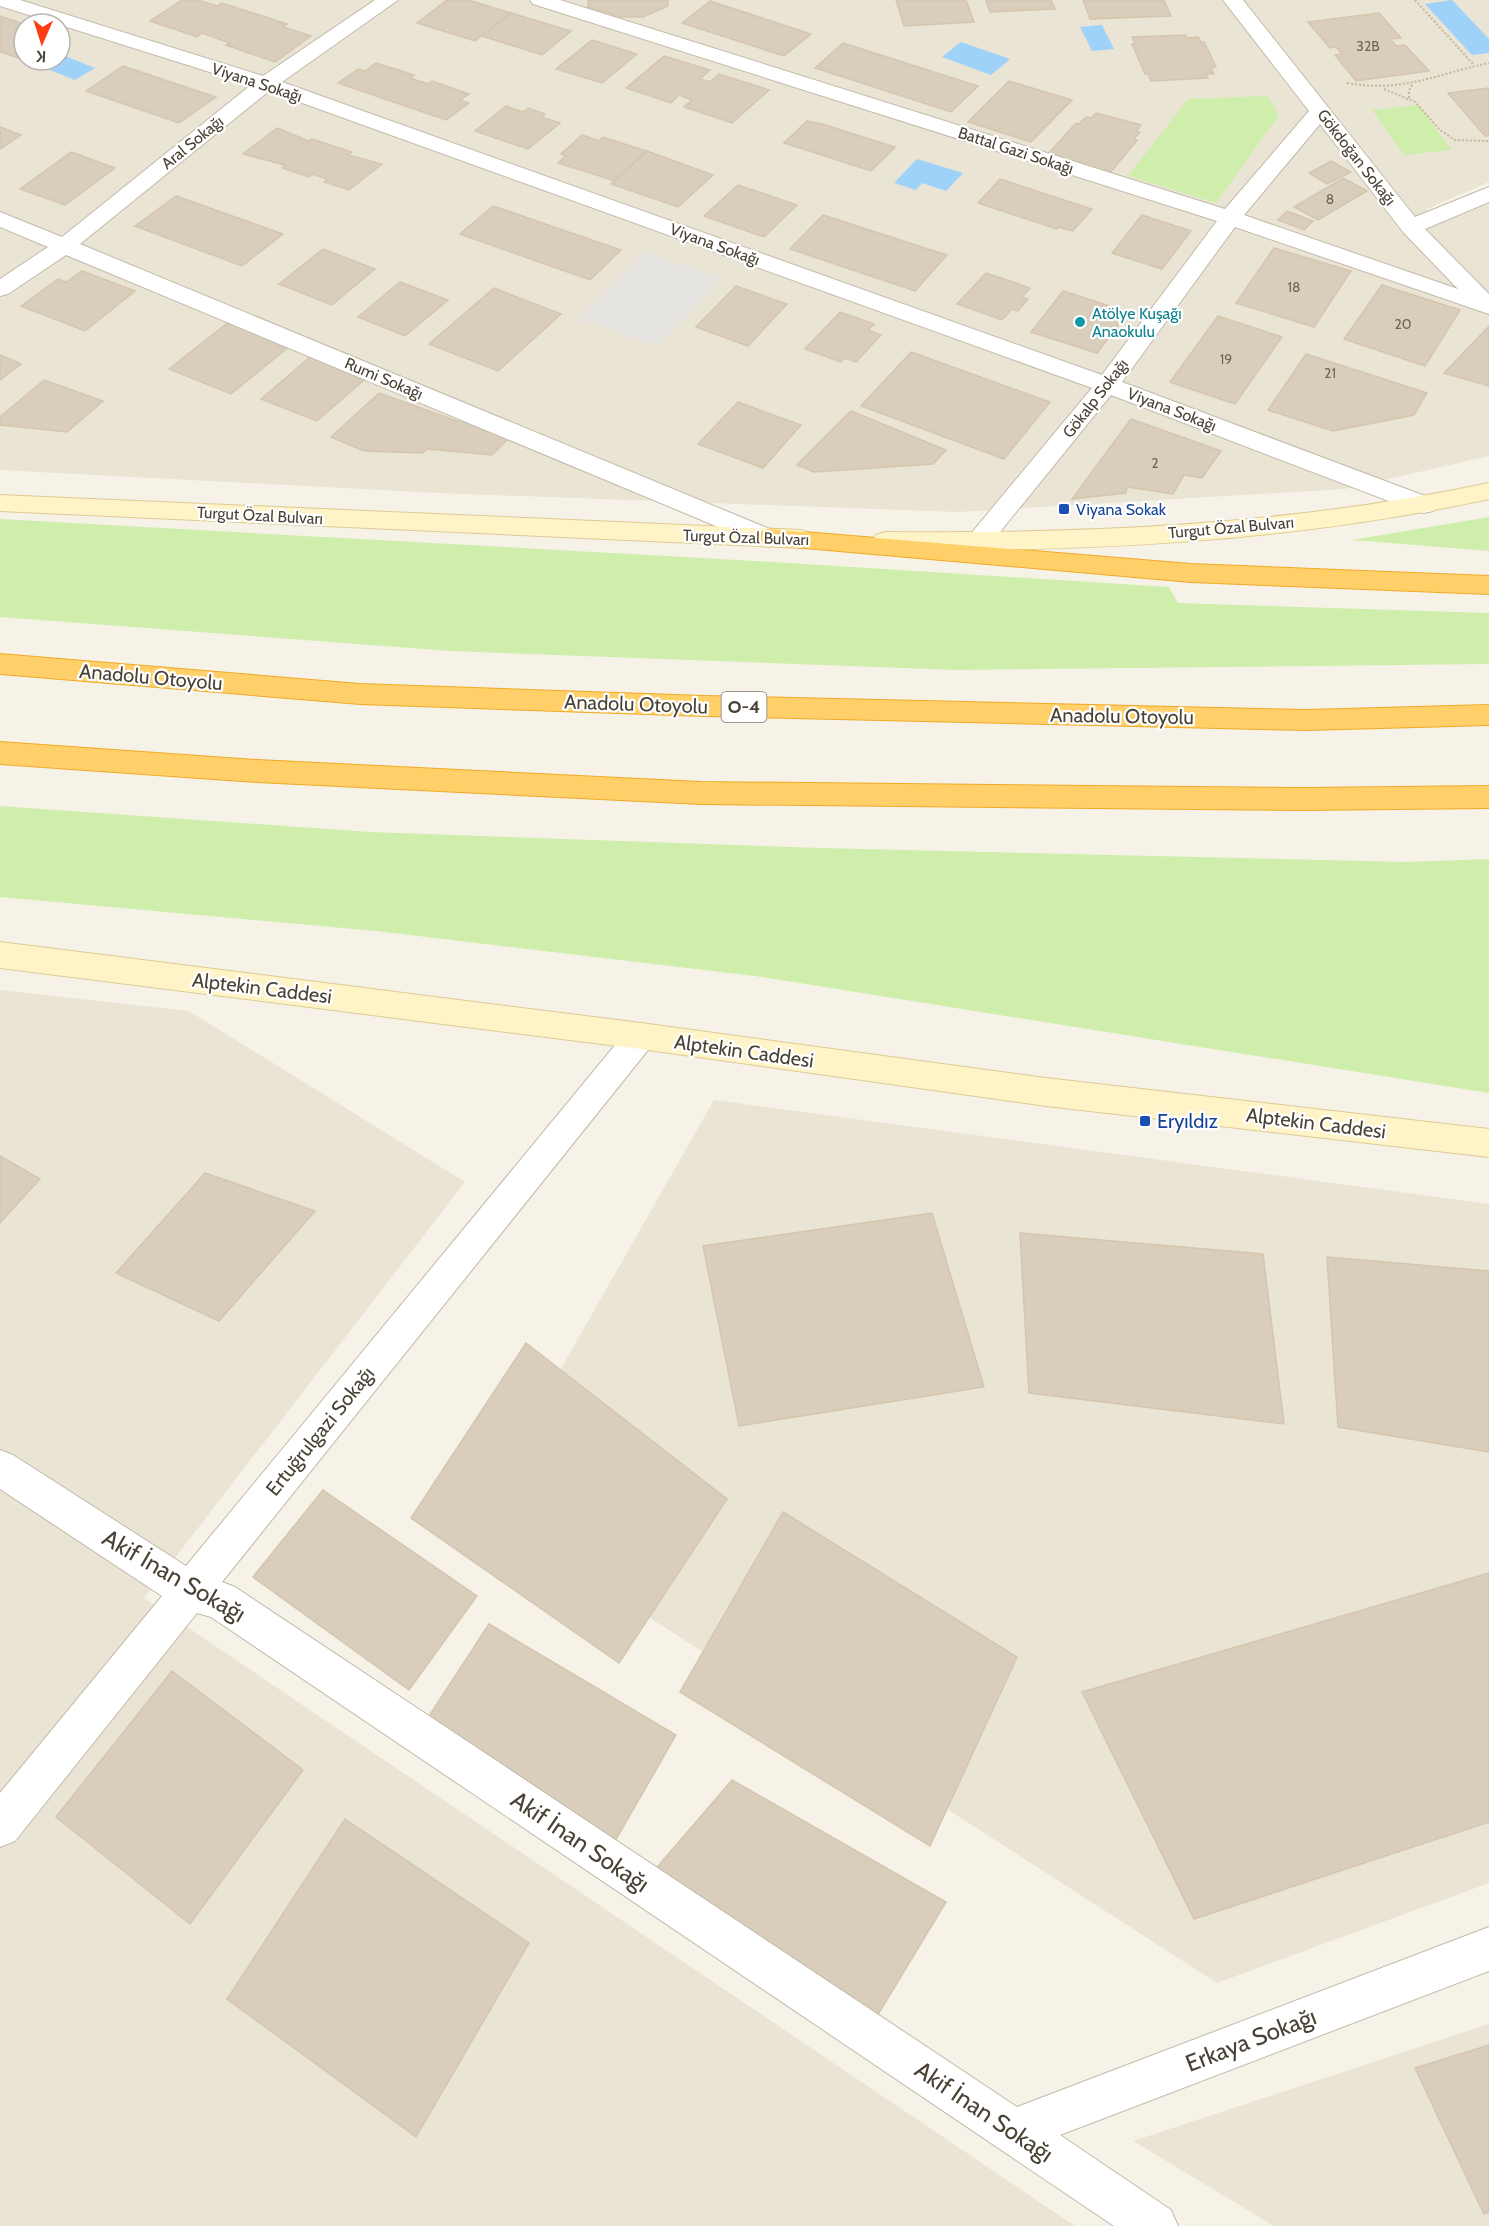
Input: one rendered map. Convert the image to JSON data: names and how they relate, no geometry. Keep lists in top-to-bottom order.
{
  "streets": {
    "highway": ["Anadolu Otoyolu", "O-4"],
    "main road": ["Turgut Özal Bulvarı", "Alptekin Caddesi"],
    "street": [
      "Viyana Sokağı",
      "Aral Sokağı",
      "Battal Gazi Sokağı",
      "Gökdoğan Sokağı",
      "Rumi Sokağı",
      "Gökalp Sokağı",
      "Ertuğrulgazi Sokağı",
      "Akif İnan Sokağı",
      "Erkaya Sokağı"
    ]
  },
  "crossings": [
    ["Viyana Sokağı", "Aral Sokağı"],
    ["Viyana Sokağı", "Gökalp Sokağı"],
    ["Viyana Sokağı", "Turgut Özal Bulvarı"],
    ["Aral Sokağı", "Rumi Sokağı"],
    ["Battal Gazi Sokağı", "Gökdoğan Sokağı"],
    ["Battal Gazi Sokağı", "Gökalp Sokağı"],
    ["Gökdoğan Sokağı", "Gökalp Sokağı"],
    ["Rumi Sokağı", "Turgut Özal Bulvarı"],
    ["Gökalp Sokağı", "Turgut Özal Bulvarı"],
    ["Alptekin Caddesi", "Ertuğrulgazi Sokağı"],
    ["Ertuğrulgazi Sokağı", "Akif İnan Sokağı"],
    ["Akif İnan Sokağı", "Erkaya Sokağı"]
  ],
  "places": {
    "other": ["Atölye Kuşağı Anaokulu"],
    "transit": ["Viyana Sokak", "Eryıldız"]
  },
  "house_numbers": [
    "32B",
    "8",
    "18",
    "20",
    "19",
    "21",
    "2"
  ],
  "north": "bottom"
}
